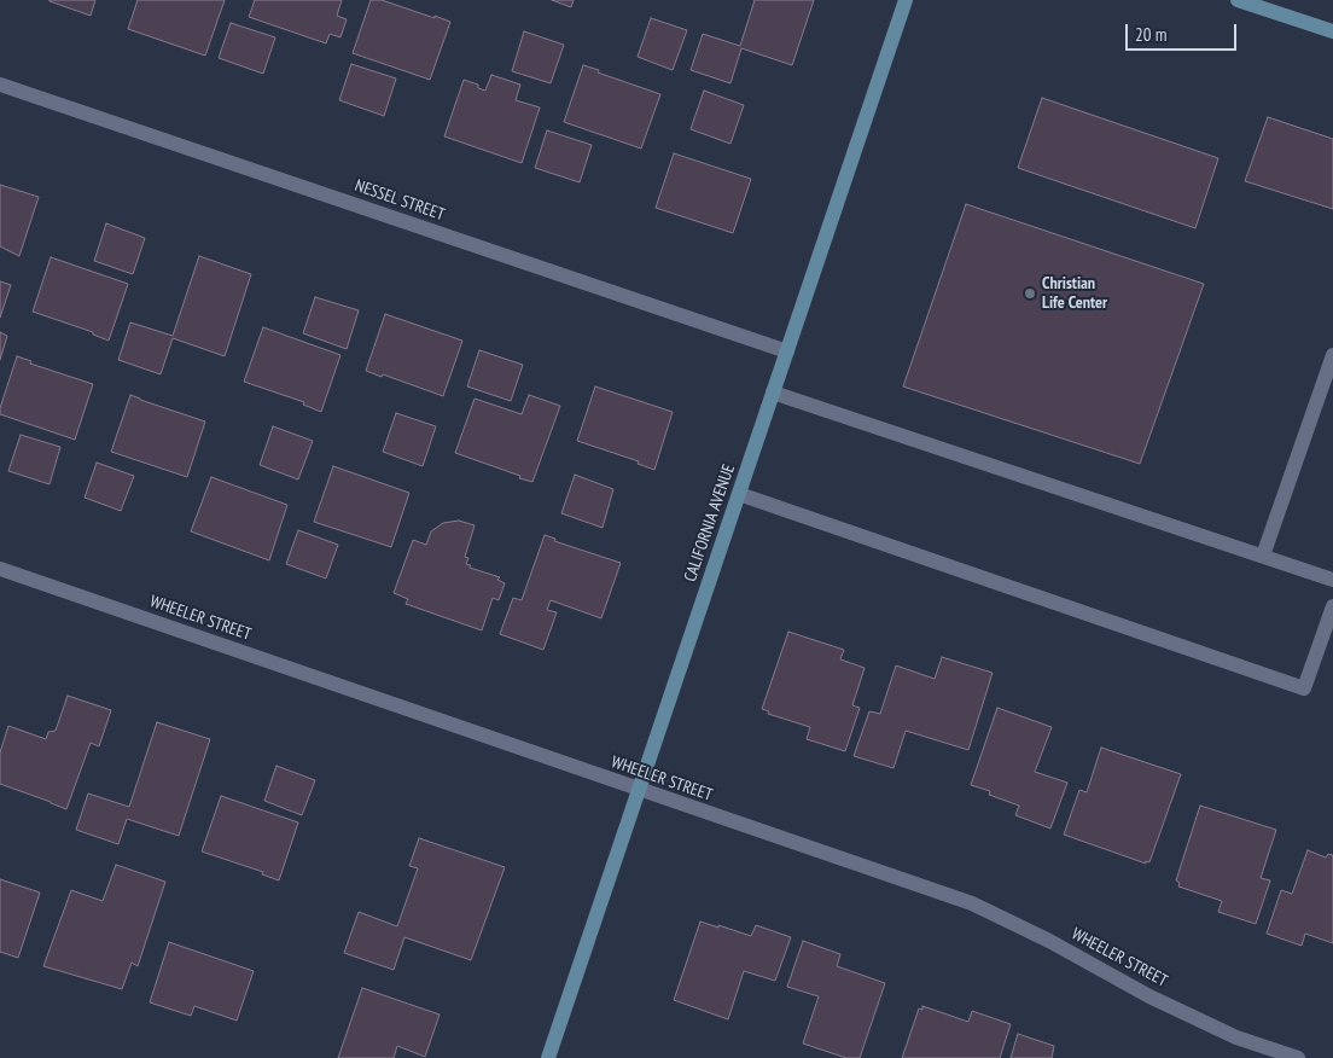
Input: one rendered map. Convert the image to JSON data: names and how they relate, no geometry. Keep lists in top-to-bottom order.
{
  "streets": {
    "main road": ["CALIFORNIA AVENUE"],
    "street": ["NESSEL STREET", "WHEELER STREET"]
  },
  "crossings": [
    ["NESSEL STREET", "CALIFORNIA AVENUE"],
    ["CALIFORNIA AVENUE", "WHEELER STREET"]
  ],
  "places": ["Christian Life Center"],
  "scale_bar": "20 m"
}
